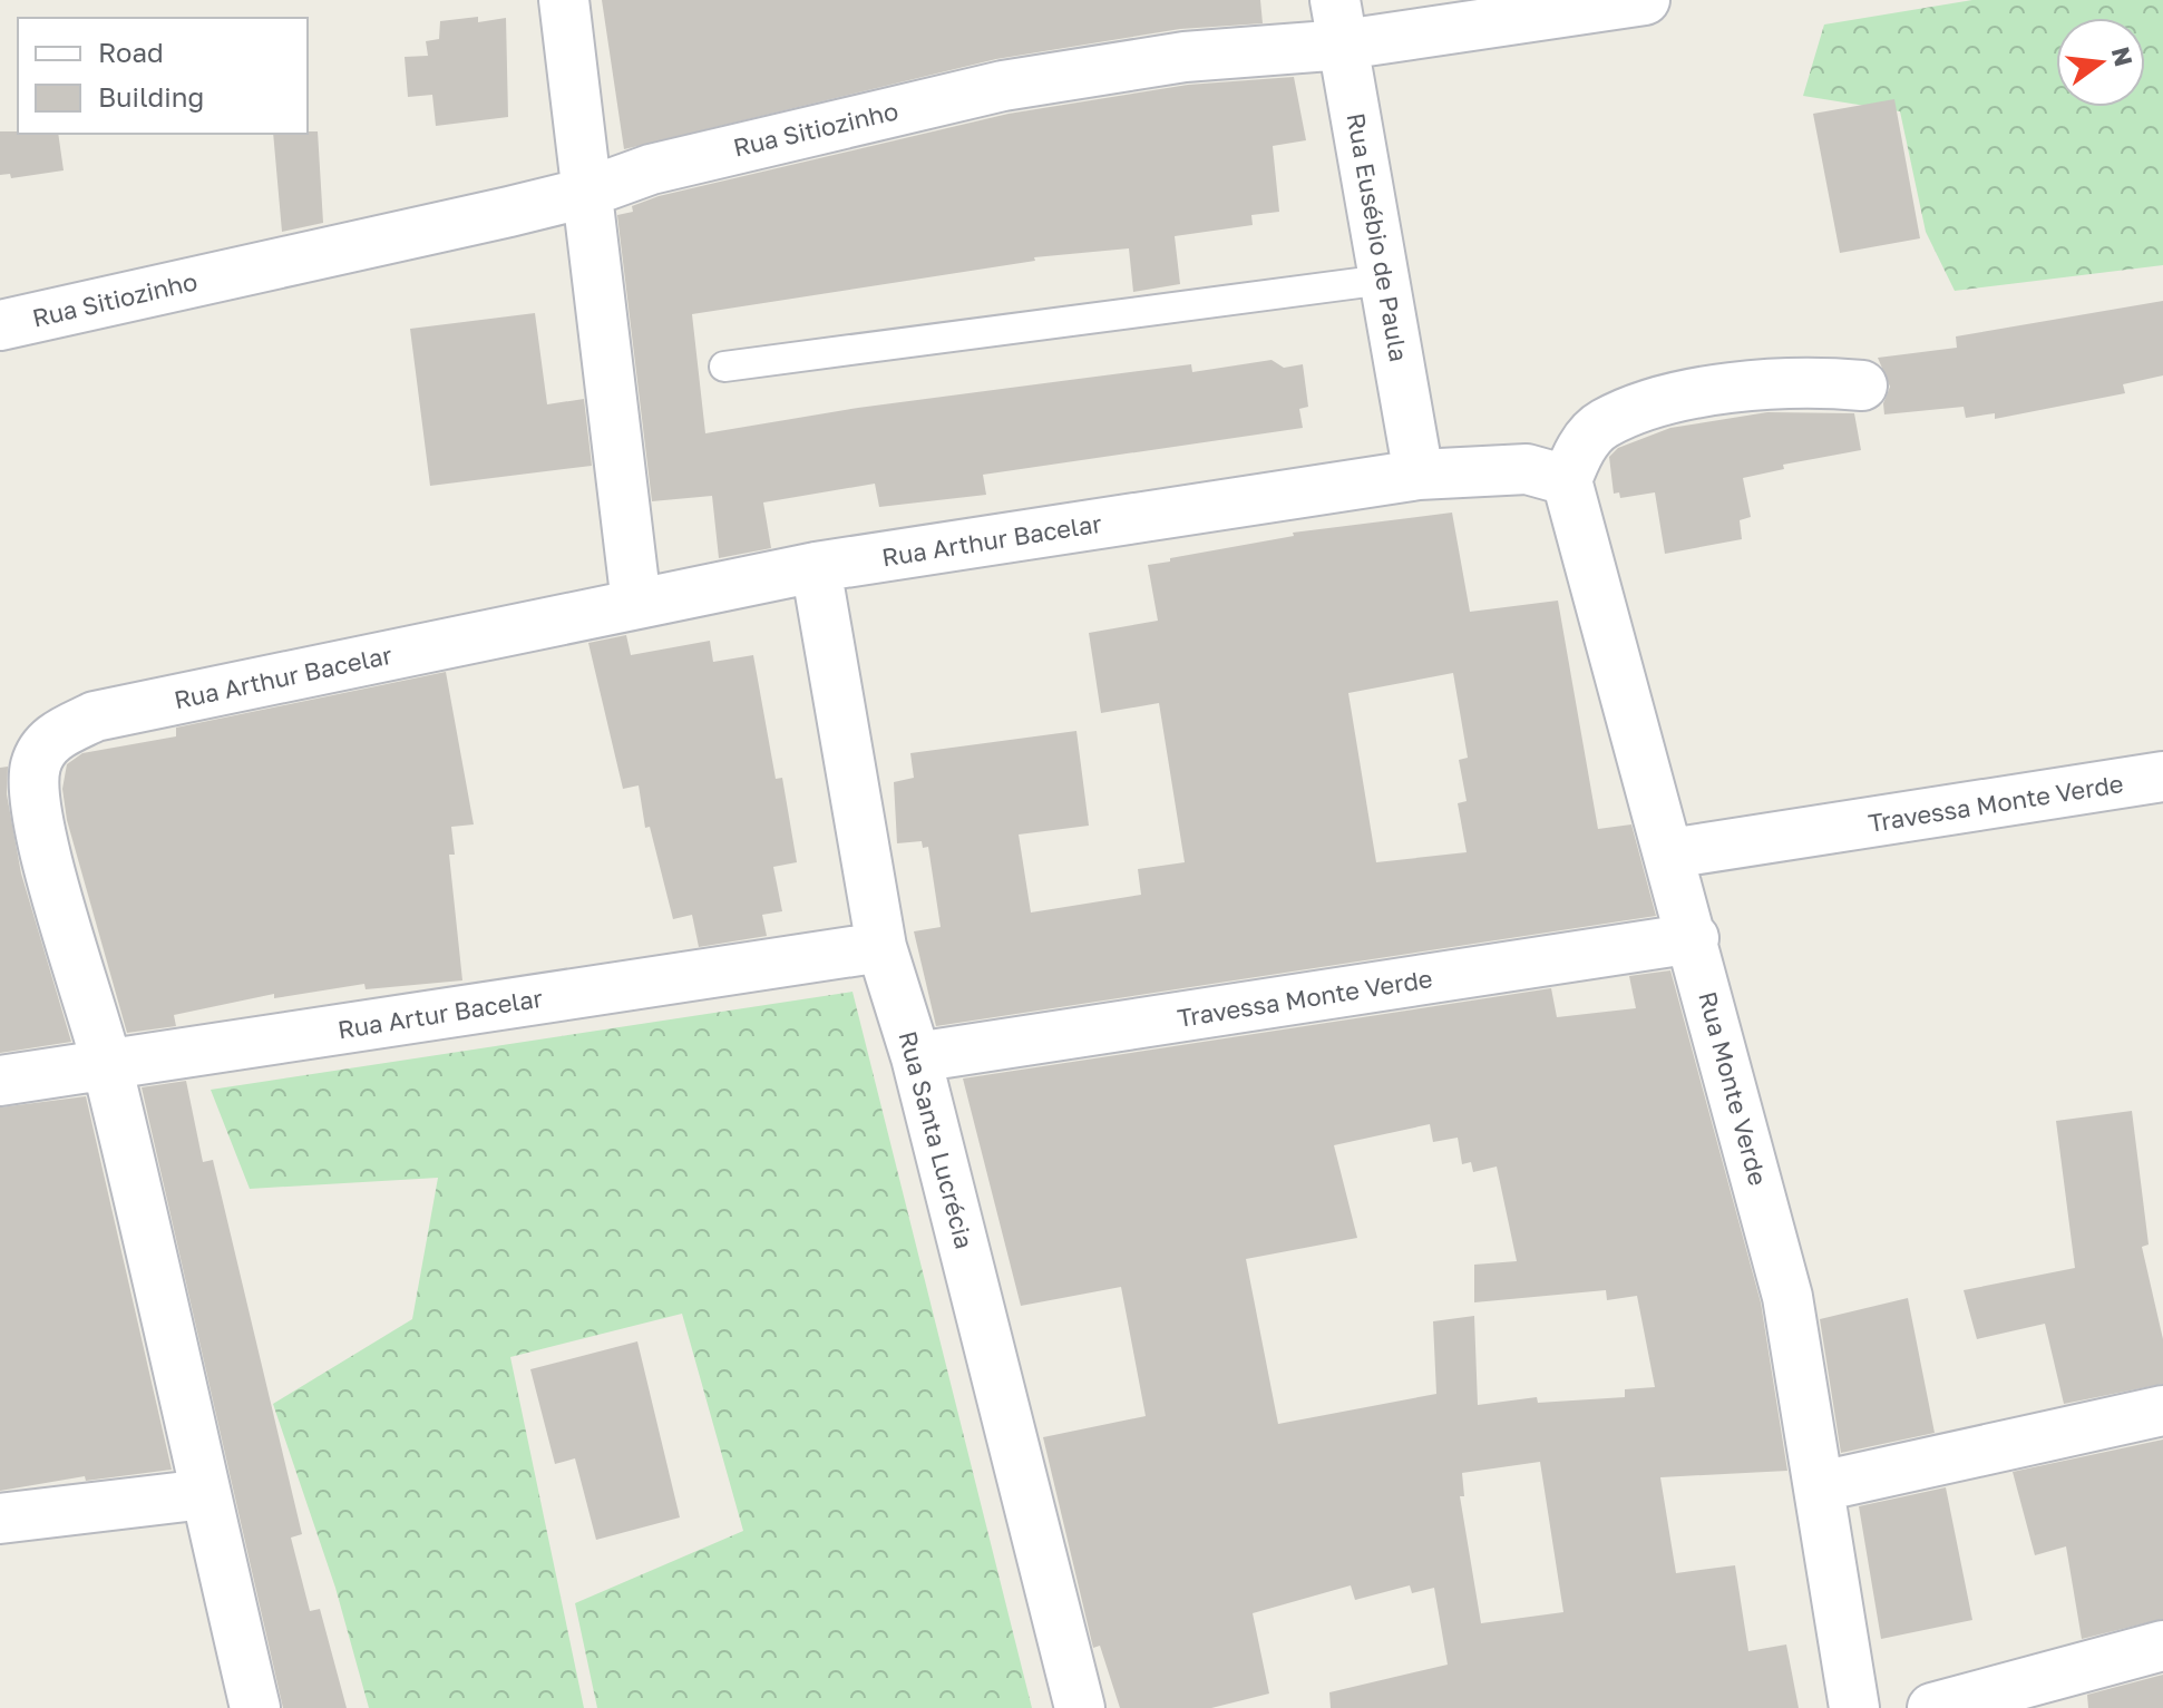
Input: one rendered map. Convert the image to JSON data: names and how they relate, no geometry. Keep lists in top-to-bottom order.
{
  "streets": {
    "street": [
      "Rua Sitiozinho",
      "Rua Eusébio de Paula",
      "Rua Arthur Bacelar",
      "Travessa Monte Verde",
      "Rua Artur Bacelar",
      "Rua Monte Verde",
      "Rua Santa Lucrécia"
    ]
  },
  "crossings": [
    ["Rua Sitiozinho", "Rua Eusébio de Paula"],
    ["Rua Eusébio de Paula", "Rua Arthur Bacelar"],
    ["Rua Arthur Bacelar", "Rua Artur Bacelar"],
    ["Rua Arthur Bacelar", "Rua Monte Verde"],
    ["Rua Arthur Bacelar", "Rua Santa Lucrécia"],
    ["Travessa Monte Verde", "Rua Monte Verde"],
    ["Travessa Monte Verde", "Rua Santa Lucrécia"],
    ["Rua Artur Bacelar", "Rua Santa Lucrécia"]
  ],
  "legend": ["Road", "Building"],
  "north": "right"
}
